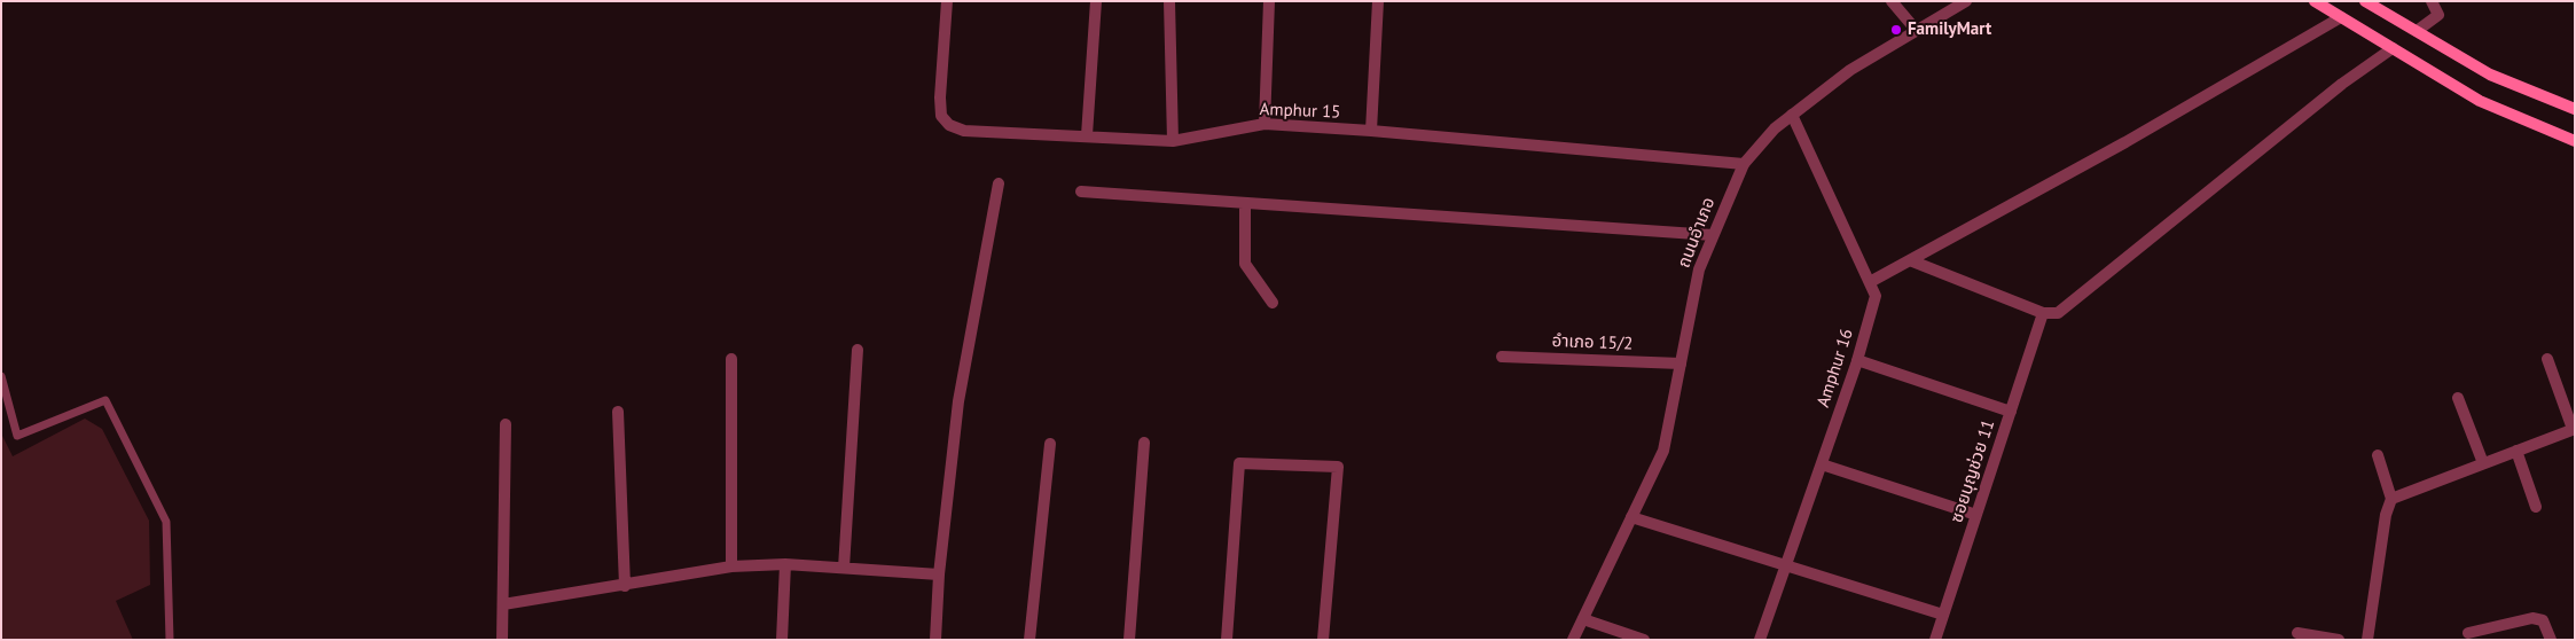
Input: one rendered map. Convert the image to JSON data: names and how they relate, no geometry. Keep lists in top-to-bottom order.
{
  "streets": {
    "street": [
      "Amphur 15",
      "ถนนอำเภอ",
      "อำเภอ 15/2",
      "Amphur 16",
      "ซอยบุญช่วย 11"
    ]
  },
  "crossings": [
    ["Amphur 15", "ถนนอำเภอ"],
    ["ถนนอำเภอ", "อำเภอ 15/2"],
    ["ถนนอำเภอ", "Amphur 16"]
  ],
  "places": ["FamilyMart"]
}
